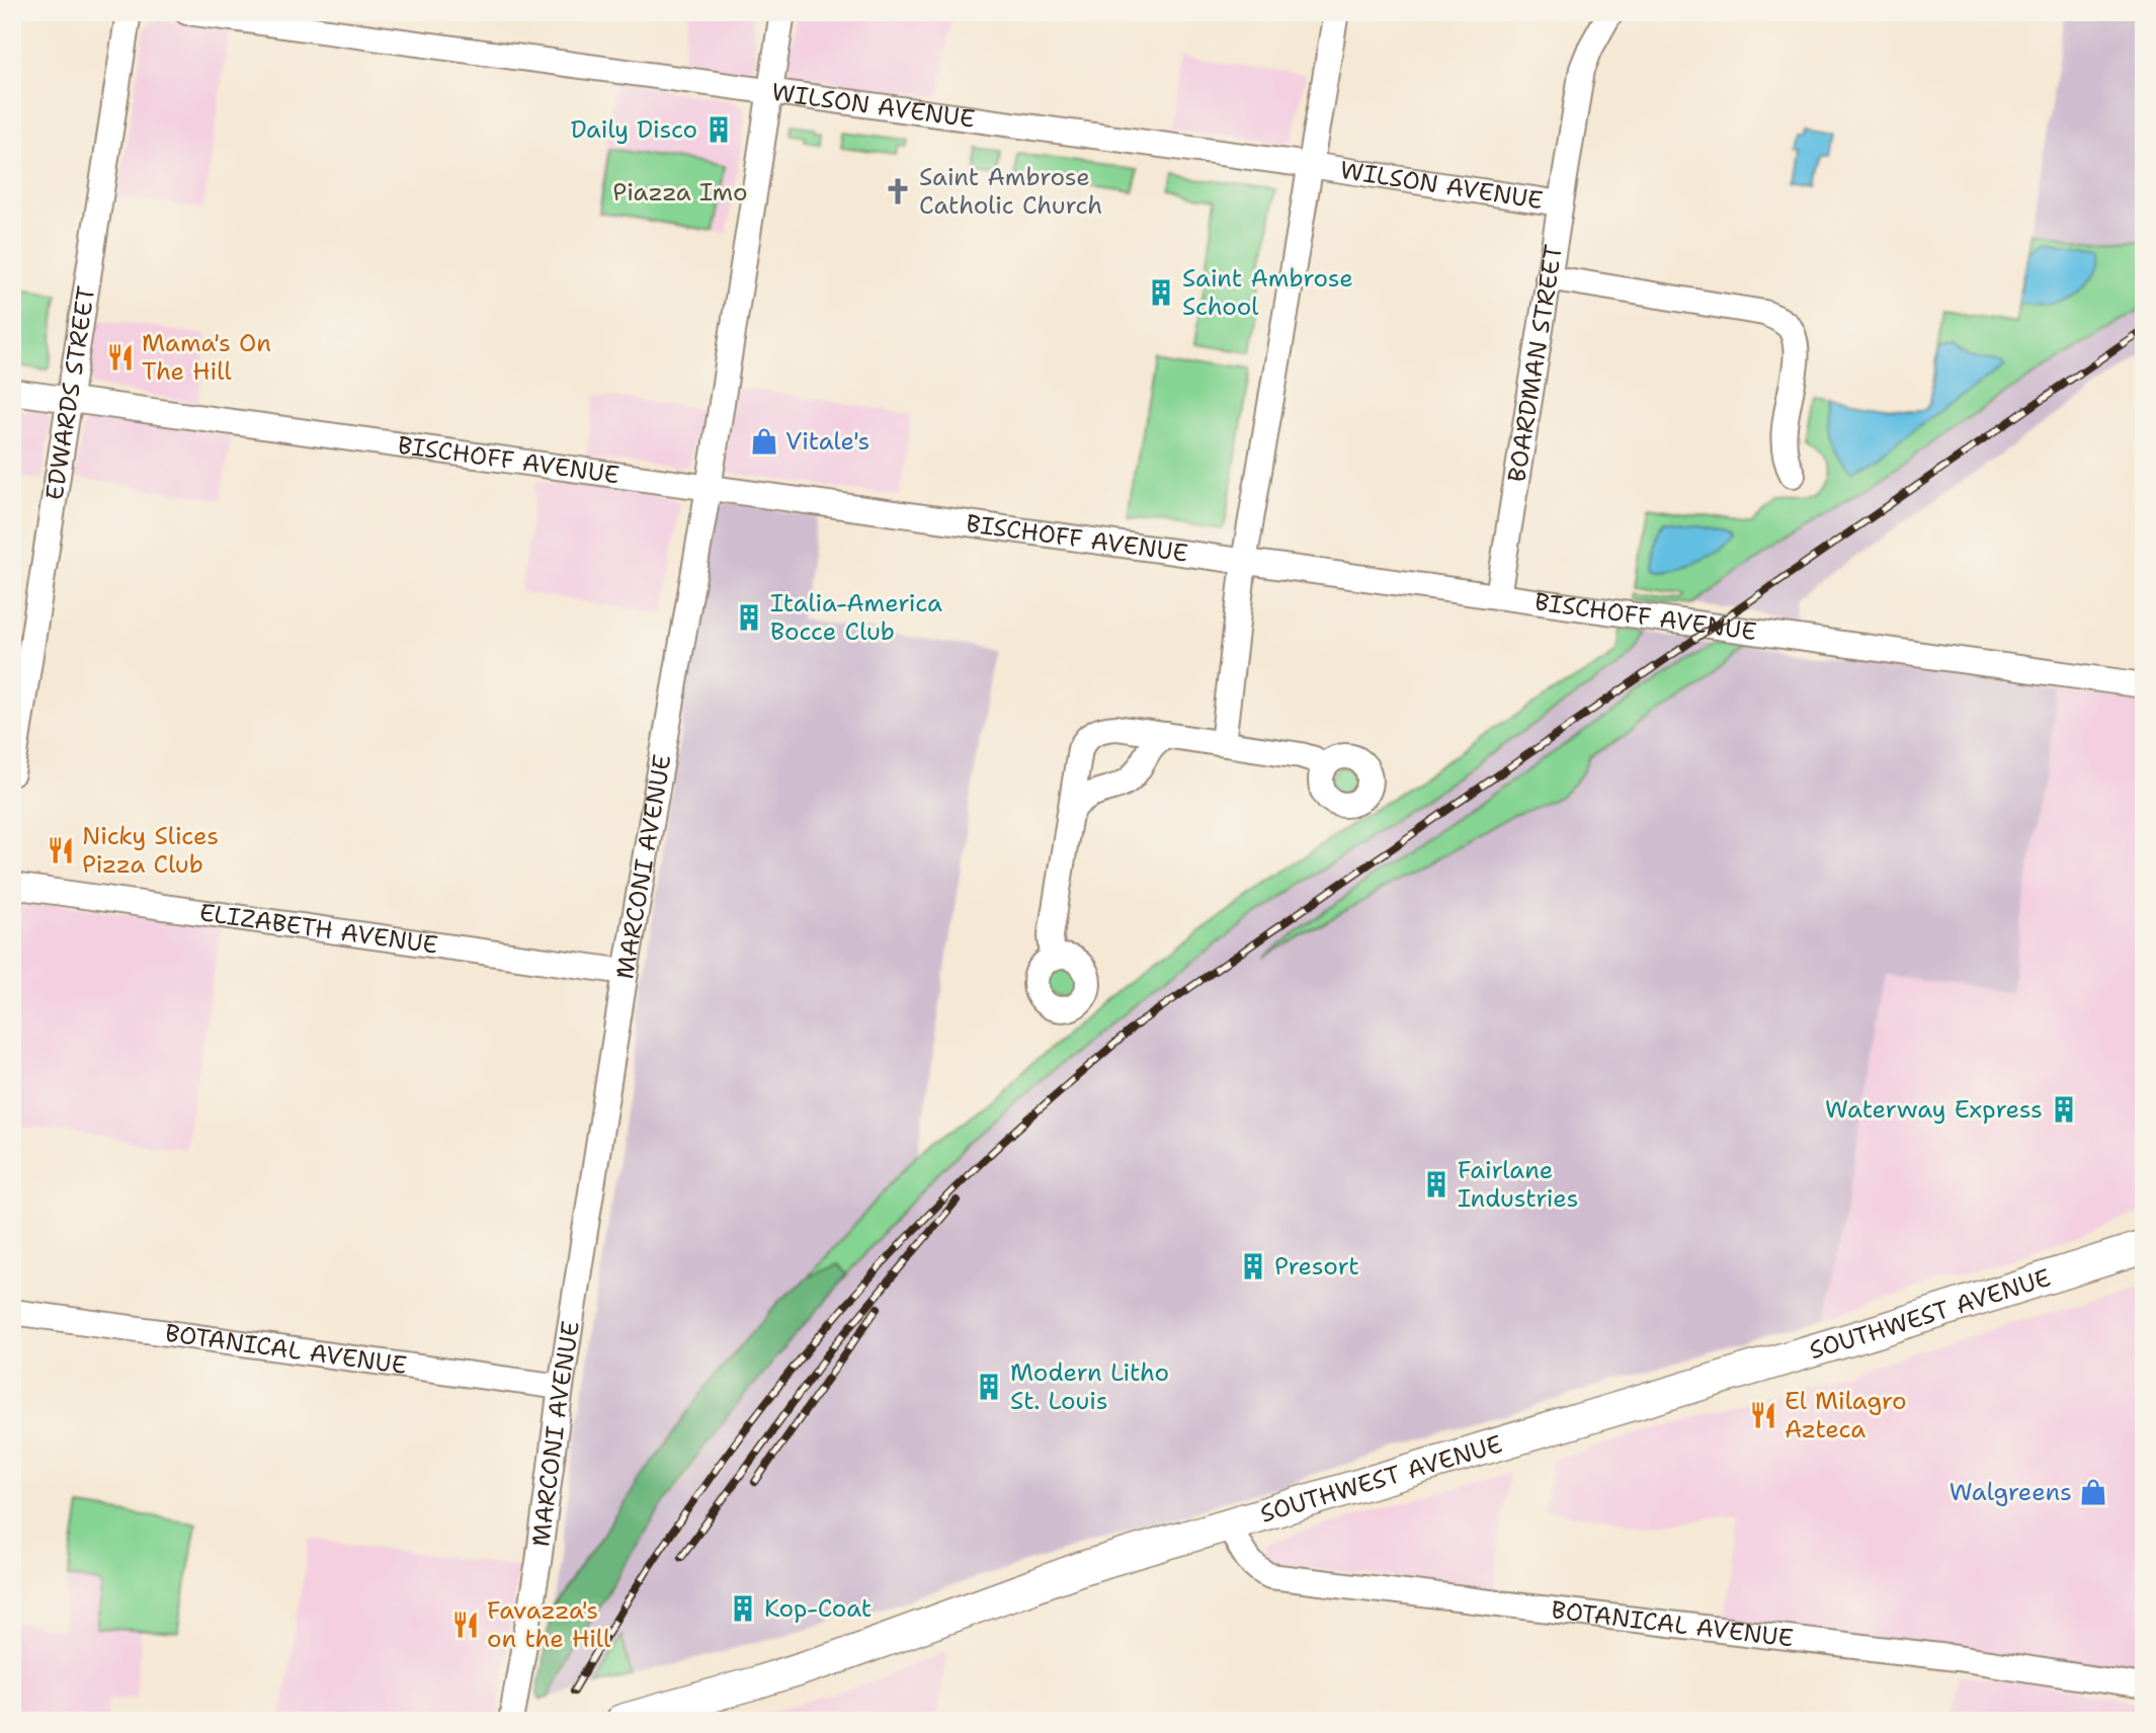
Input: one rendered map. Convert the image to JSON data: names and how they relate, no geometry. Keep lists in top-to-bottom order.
{
  "streets": {
    "street": [
      "WILSON AVENUE",
      "BOARDMAN STREET",
      "EDWARDS STREET",
      "BISCHOFF AVENUE",
      "MARCONI AVENUE",
      "ELIZABETH AVENUE",
      "SOUTHWEST AVENUE",
      "BOTANICAL AVENUE"
    ]
  },
  "crossings": [
    ["WILSON AVENUE", "BOARDMAN STREET"],
    ["WILSON AVENUE", "MARCONI AVENUE"],
    ["BOARDMAN STREET", "BISCHOFF AVENUE"],
    ["EDWARDS STREET", "BISCHOFF AVENUE"],
    ["BISCHOFF AVENUE", "MARCONI AVENUE"],
    ["MARCONI AVENUE", "ELIZABETH AVENUE"],
    ["MARCONI AVENUE", "BOTANICAL AVENUE"],
    ["SOUTHWEST AVENUE", "BOTANICAL AVENUE"]
  ],
  "parks": ["Piazza Imo"],
  "places": {
    "building": [
      "Daily Disco",
      "Saint Ambrose School",
      "Italia-America Bocce Club",
      "Waterway Express",
      "Fairlane Industries",
      "Presort",
      "Modern Litho St. Louis",
      "Kop-Coat"
    ],
    "church": ["Saint Ambrose Catholic Church"],
    "restaurant": [
      "Mama's On The Hill",
      "Nicky Slices Pizza Club",
      "El Milagro Azteca",
      "Favazza's on the Hill"
    ],
    "shop": ["Vitale's", "Walgreens"]
  }
}
